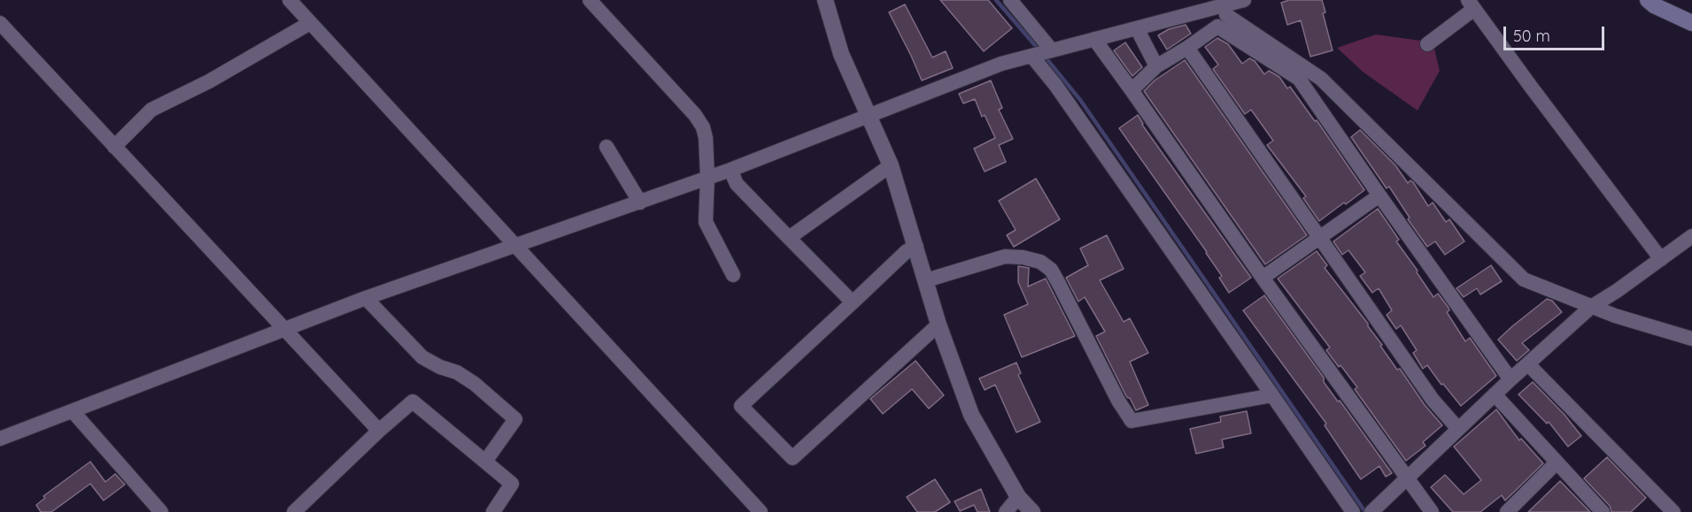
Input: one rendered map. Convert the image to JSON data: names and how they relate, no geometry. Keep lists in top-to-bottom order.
{
  "scale_bar": "50 m"
}
